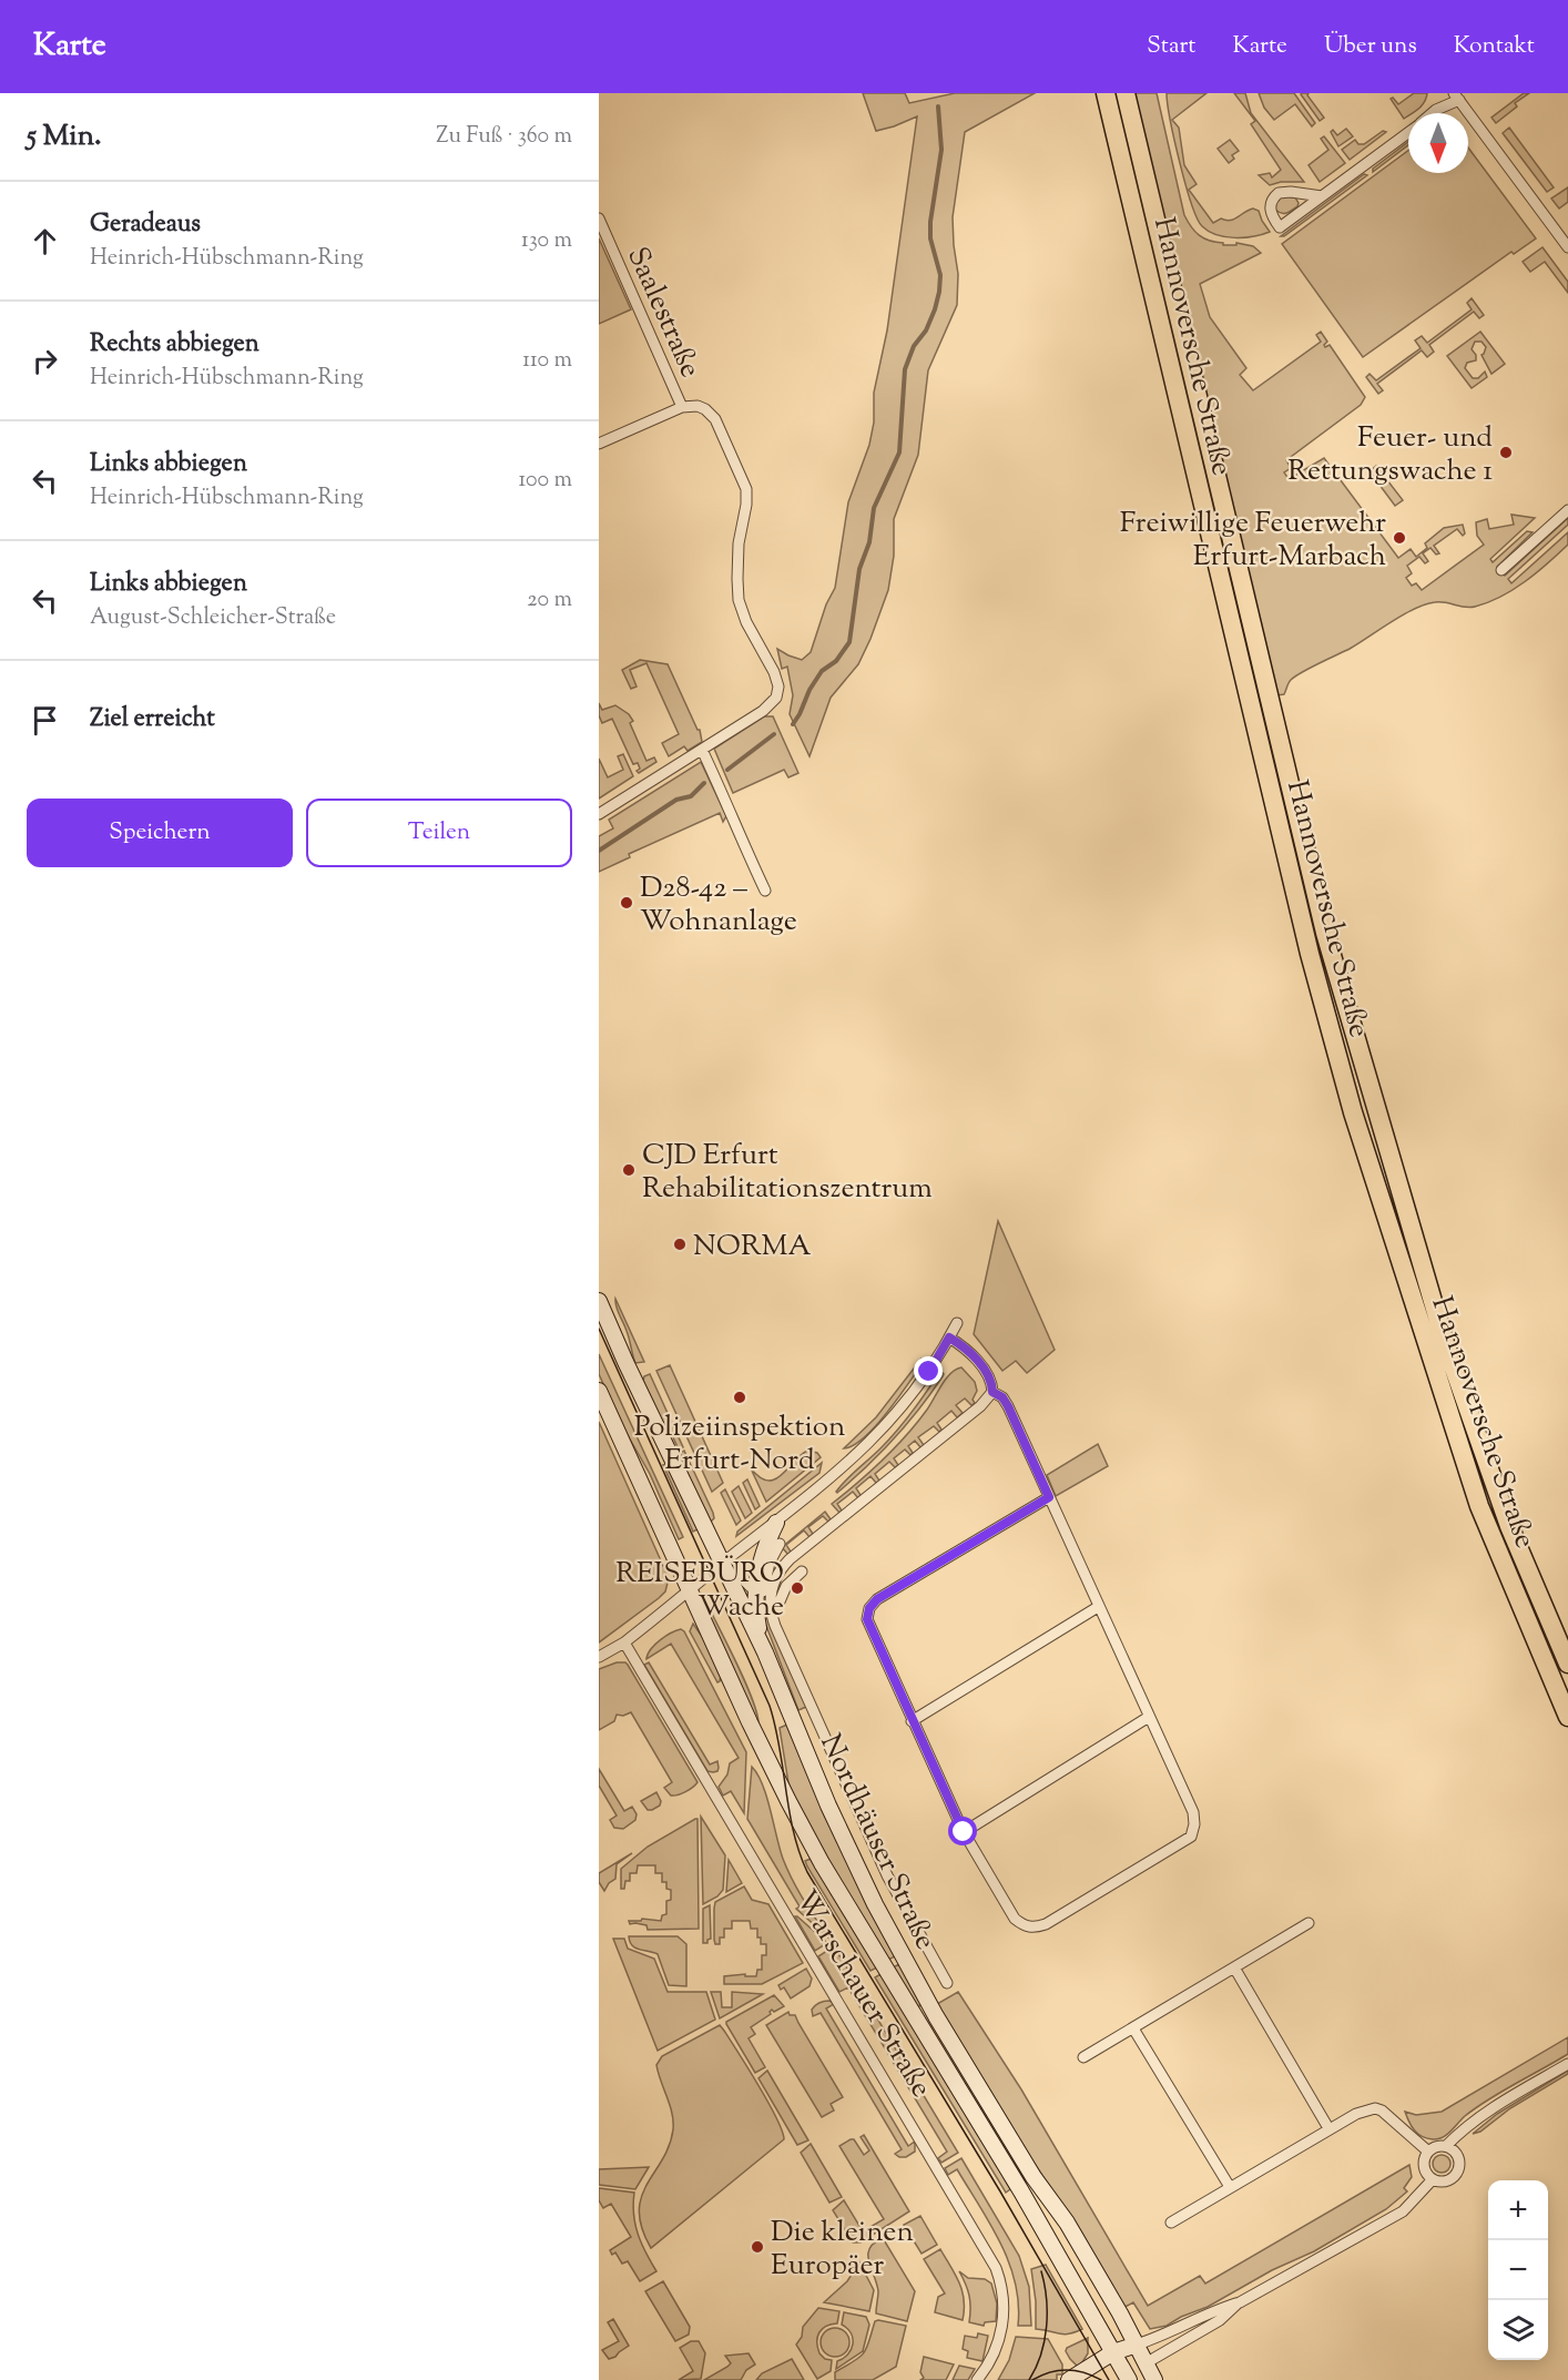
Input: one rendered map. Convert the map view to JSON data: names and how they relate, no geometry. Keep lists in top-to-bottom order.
{
  "streets": {
    "highway": ["Hannoversche Straße"],
    "main road": ["Nordhäuser Straße"],
    "street": ["Saalestraße", "Warschauer Straße"]
  },
  "places": [
    "Feuer- und Rettungswache 1",
    "Freiwillige Feuerwehr Erfurt-Marbach",
    "D28-42 – Wohnanlage",
    "CJD Erfurt Rehabilitationszentrum",
    "NORMA",
    "Polizeiinspektion Erfurt-Nord",
    "REISEBÜRO Wache",
    "Die kleinen Europäer"
  ],
  "north": "bottom",
  "page": {
    "header": "Karte",
    "nav": [
      "Start",
      "Karte",
      "Über uns",
      "Kontakt"
    ],
    "heading": ["5 Min.", "Zu Fuß · 360 m"],
    "list": [
      ["Geradeaus", "Heinrich-Hübschmann-Ring", "130 m"],
      ["Rechts abbiegen", "Heinrich-Hübschmann-Ring", "110 m"],
      ["Links abbiegen", "Heinrich-Hübschmann-Ring", "100 m"],
      ["Links abbiegen", "August-Schleicher-Straße", "20 m"],
      "Ziel erreicht"
    ],
    "buttons": ["Speichern", "Teilen"],
    "map_buttons": ["+", "−"]
  }
}
